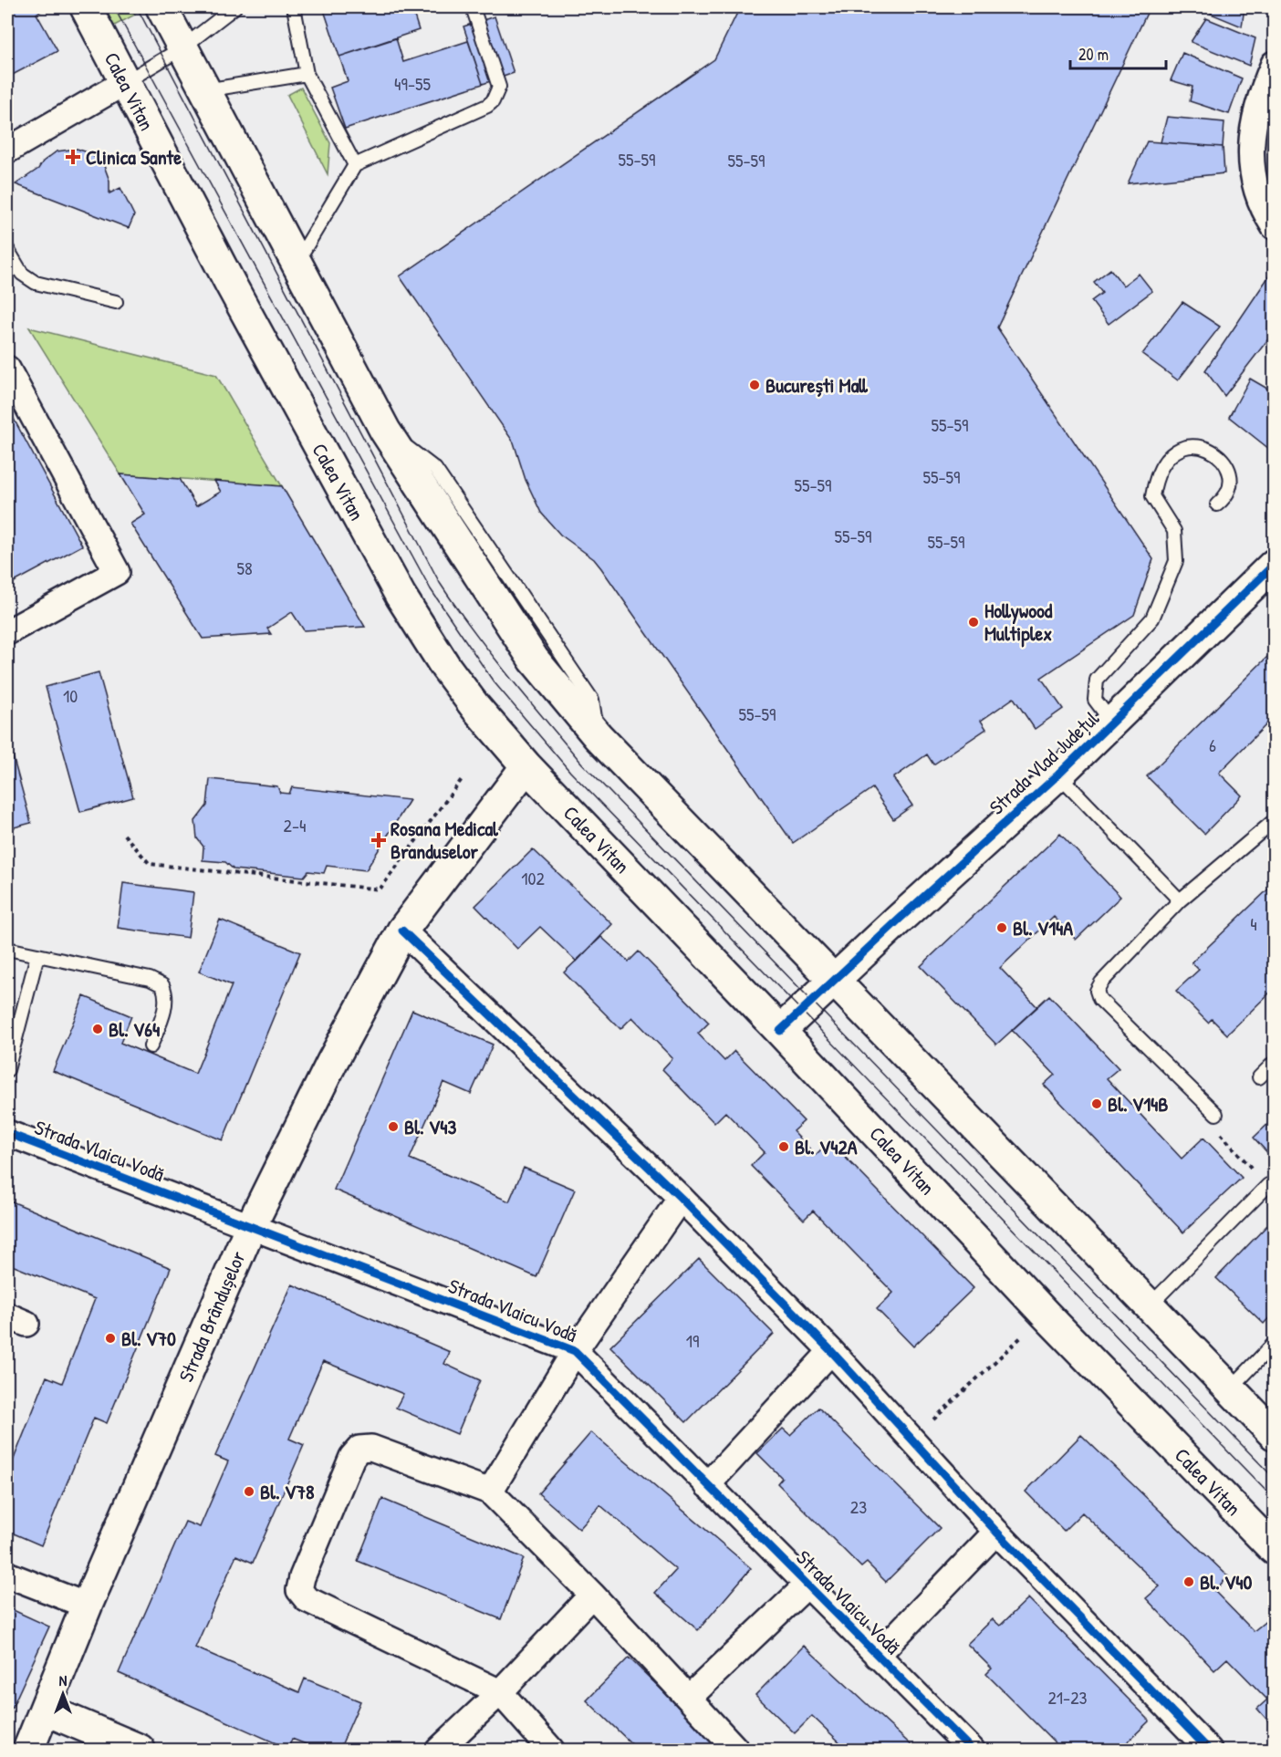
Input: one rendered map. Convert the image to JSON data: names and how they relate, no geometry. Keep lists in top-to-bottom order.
{
  "streets": {
    "main road": ["Calea Vitan", "Strada Vlad Județul", "Strada Brândușelor"],
    "street": ["Strada Vlaicu Vodă"]
  },
  "crossings": [
    ["Calea Vitan", "Strada Vlad Județul"],
    ["Calea Vitan", "Strada Brândușelor"],
    ["Strada Vlaicu Vodă", "Strada Brândușelor"]
  ],
  "places": {
    "health": ["Clinica Sante", "Rosana Medical Branduselor"],
    "other": [
      "București Mall",
      "Hollywood Multiplex",
      "Bl. V14A",
      "Bl. V64",
      "Bl. V14B",
      "Bl. V43",
      "Bl. V42A",
      "Bl. V70",
      "Bl. V78",
      "Bl. V40"
    ]
  },
  "house_numbers": [
    "49-55",
    "55-59",
    "55-59",
    "55-59",
    "55-59",
    "55-59",
    "55-59",
    "55-59",
    "58",
    "10",
    "55-59",
    "6",
    "2-4",
    "102",
    "4",
    "19",
    "23",
    "21-23"
  ],
  "scale_bar": "20 m",
  "north": "top"
}
